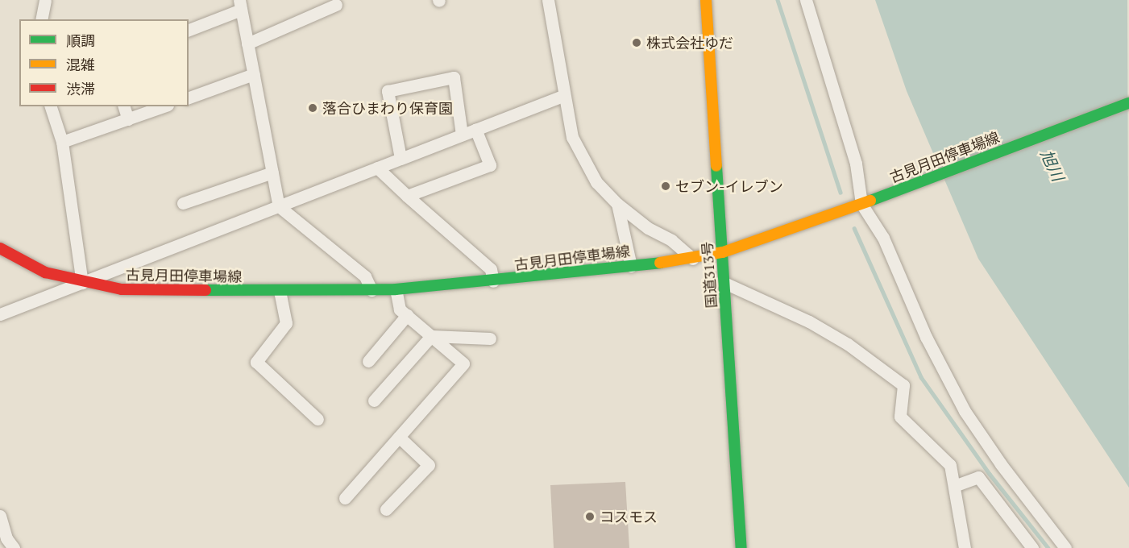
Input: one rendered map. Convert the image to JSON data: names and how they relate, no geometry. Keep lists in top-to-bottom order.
{
  "streets": {
    "main road": ["古見月田停車場線", "国道313号"]
  },
  "crossings": [
    ["古見月田停車場線", "国道313号"]
  ],
  "water": ["旭川"],
  "places": [
    "株式会社ゆだ",
    "落合ひまわり保育園",
    "セブン-イレブン",
    "コスモス"
  ],
  "legend": ["順調", "混雑", "渋滞"]
}
